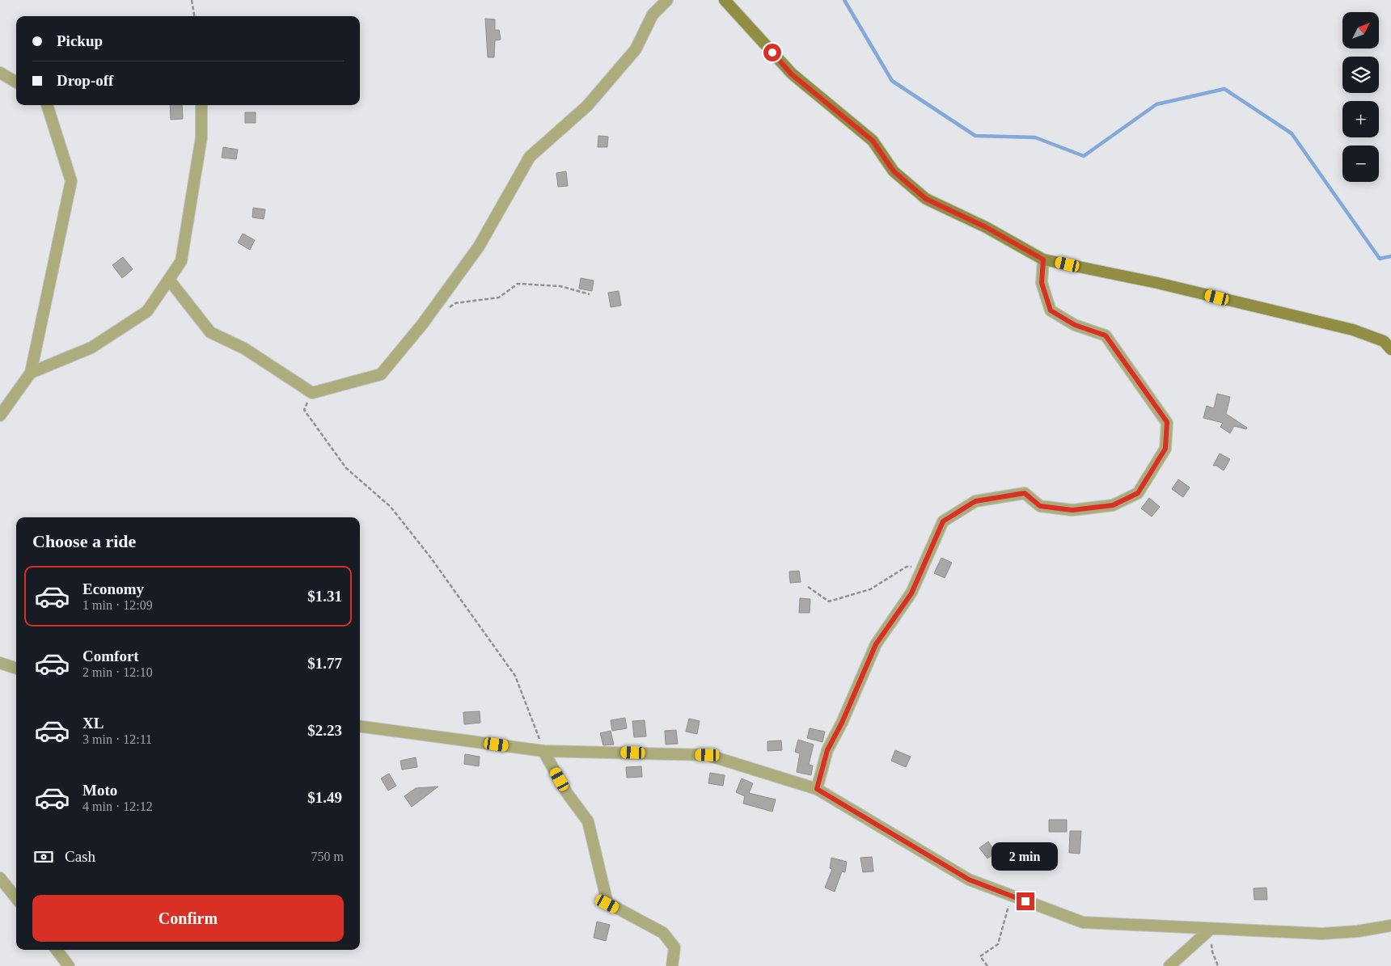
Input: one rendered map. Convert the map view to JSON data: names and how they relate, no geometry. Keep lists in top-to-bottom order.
{
  "north": "top right",
  "page": {
    "map_buttons": ["+", "−"],
    "banner": ["Pickup", "Drop-off"],
    "heading": "Choose a ride",
    "list": [
      {
        "name": "Economy",
        "note": "1 min · 12:09",
        "value": "$1.31"
      },
      {
        "name": "Comfort",
        "note": "2 min · 12:10",
        "value": "$1.77"
      },
      {
        "name": "XL",
        "note": "3 min · 12:11",
        "value": "$2.23"
      },
      {
        "name": "Moto",
        "note": "4 min · 12:12",
        "value": "$1.49"
      }
    ],
    "pay": ["Cash", "750 m"],
    "bubble": "2 min",
    "buttons": "Confirm"
  }
}
